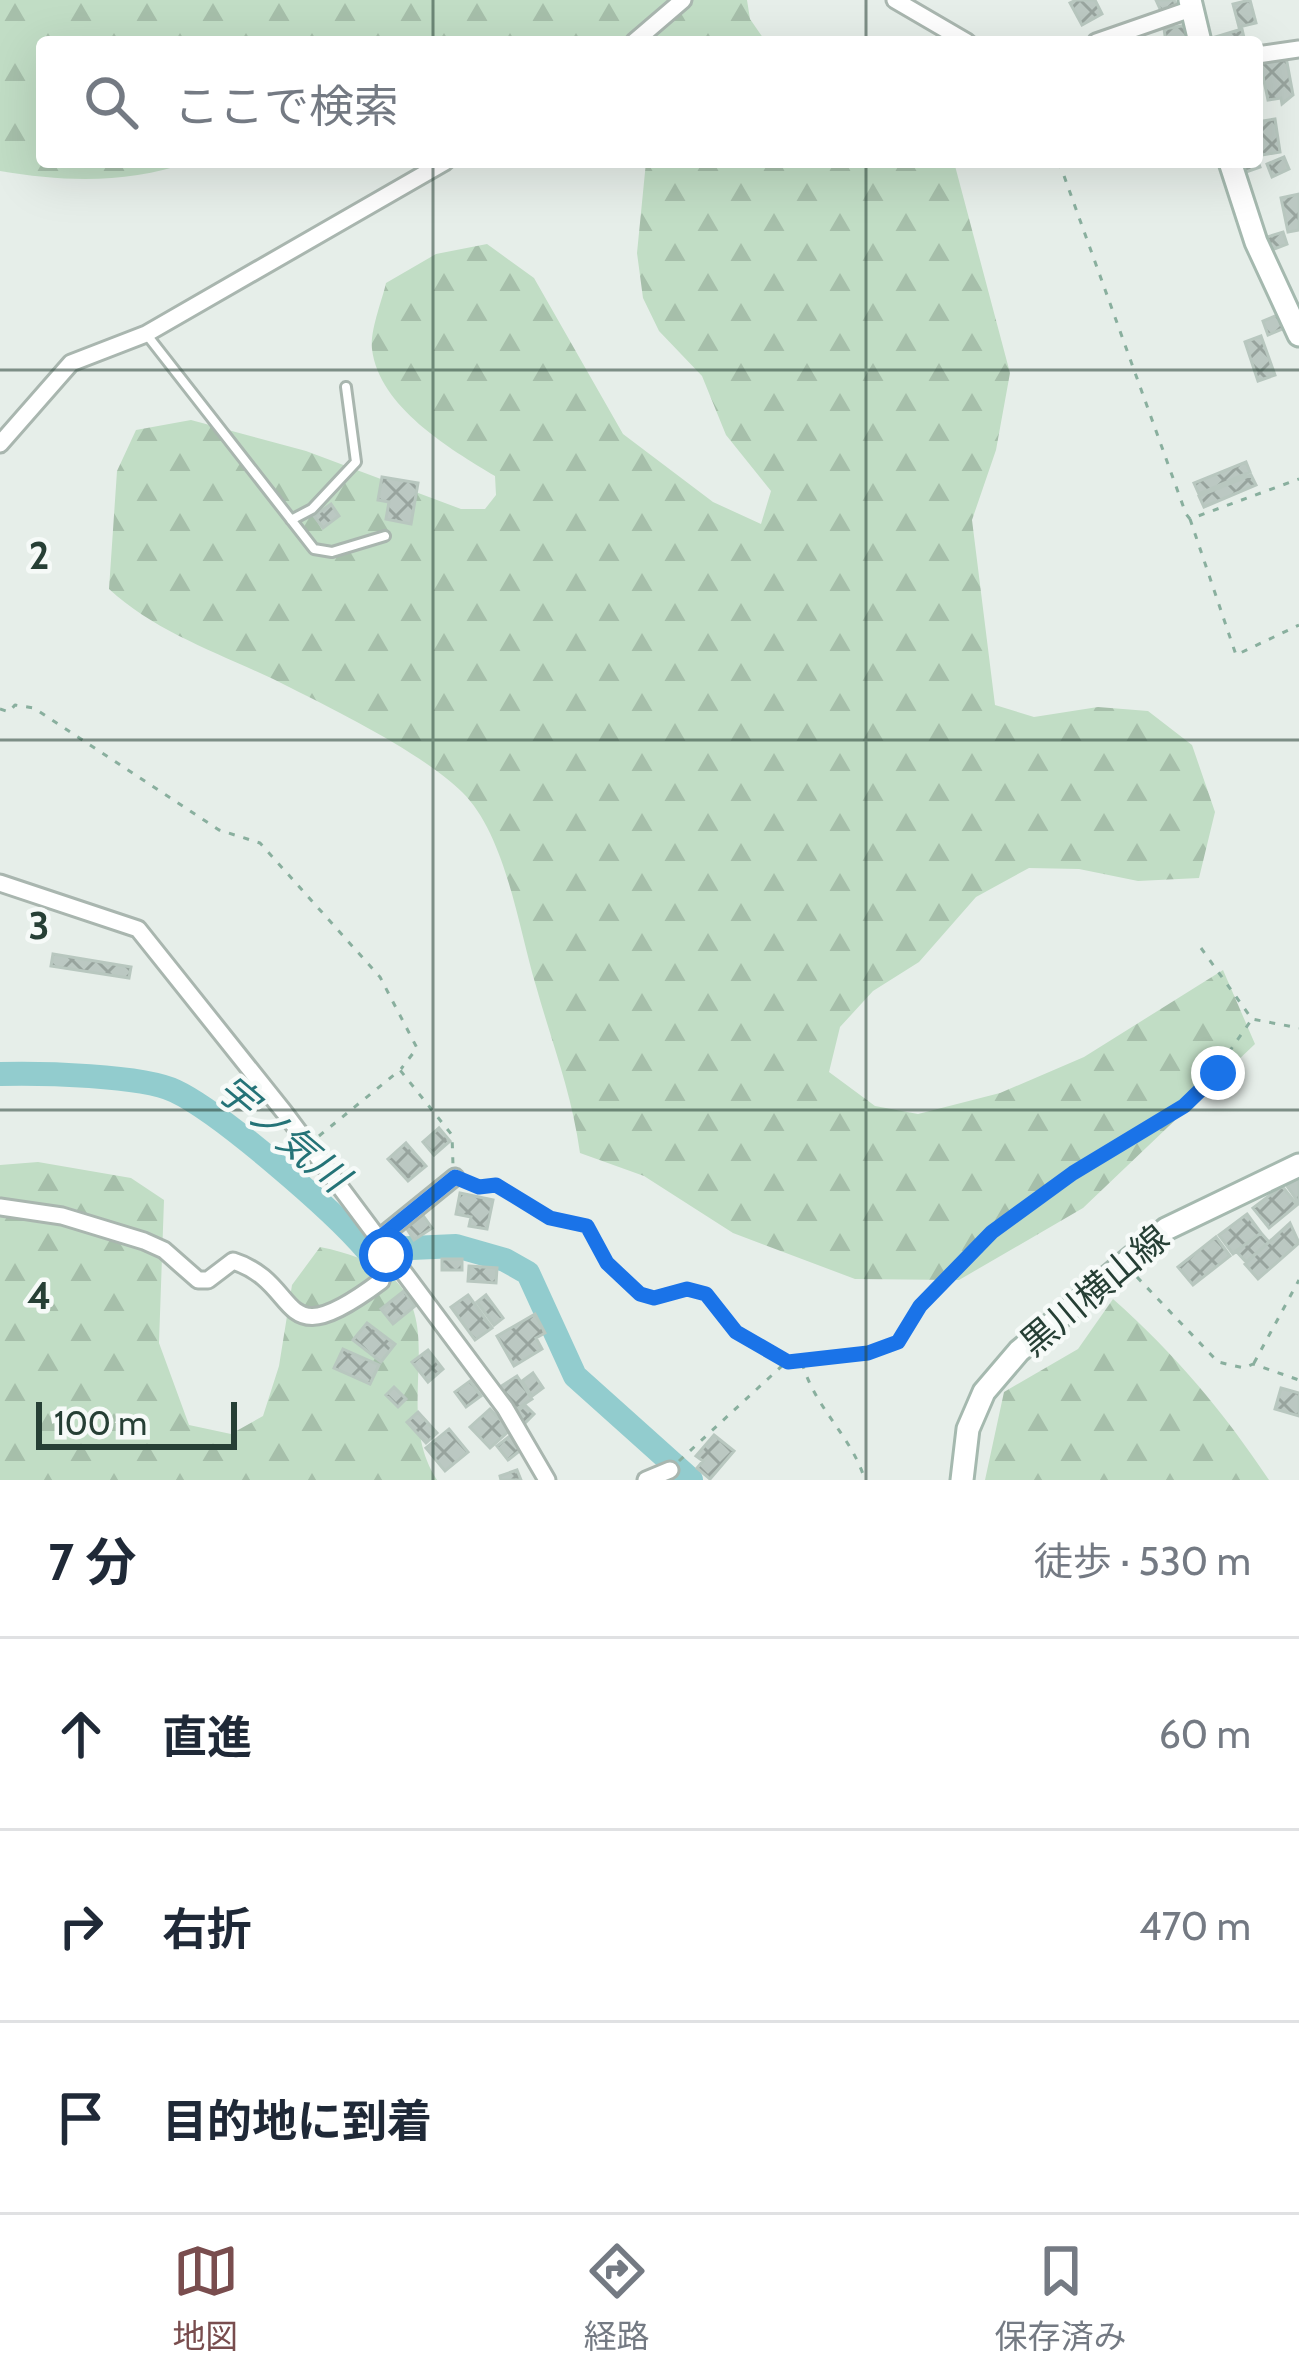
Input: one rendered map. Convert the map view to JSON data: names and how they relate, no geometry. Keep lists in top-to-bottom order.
{
  "streets": {
    "main road": ["黒川横山線"]
  },
  "water": ["宇ノ気川"],
  "scale_bar": "100 m",
  "page": {
    "search": "ここで検索",
    "scale": "100 m",
    "heading": ["7 分", "徒歩 · 530 m"],
    "list": [
      ["直進", "60 m"],
      ["右折", "470 m"],
      "目的地に到着"
    ],
    "nav": ["地図", "経路", "保存済み"]
  },
  "grid": {
    "rows": ["2", "3", "4"]
  }
}
